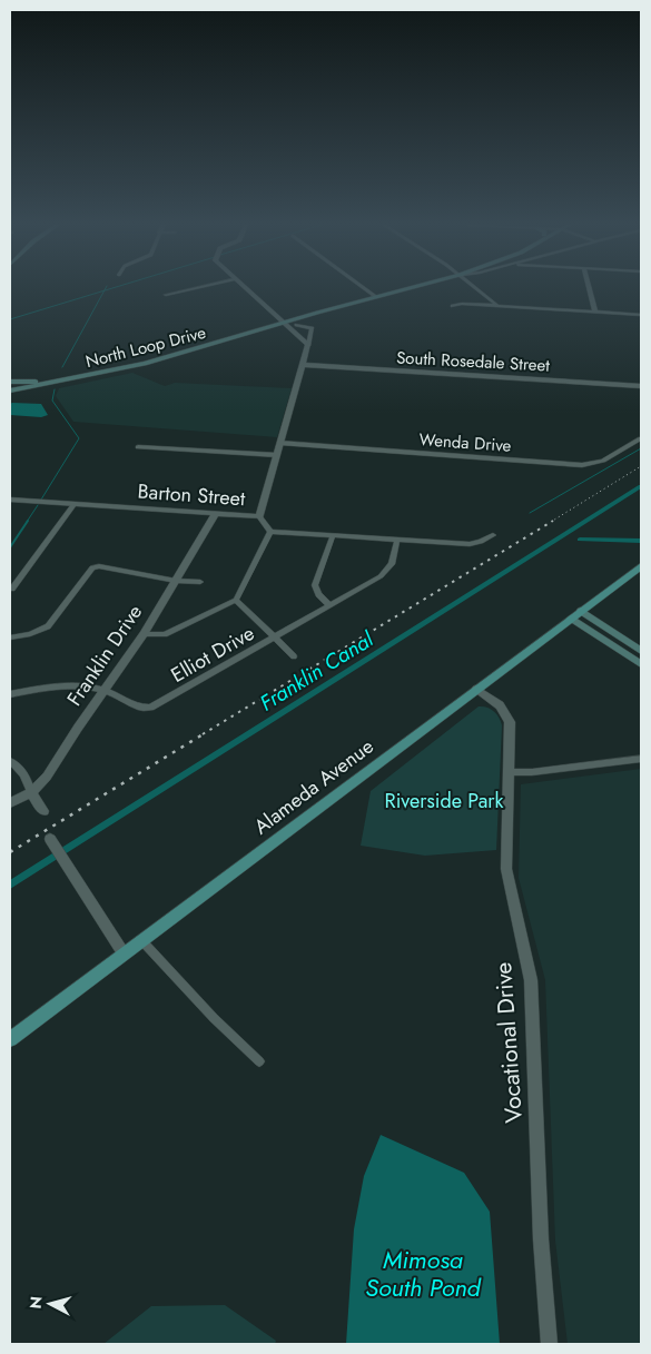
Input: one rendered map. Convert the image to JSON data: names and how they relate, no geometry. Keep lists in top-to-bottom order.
{
  "streets": {
    "main road": ["North Loop Drive", "Alameda Avenue"],
    "street": [
      "South Rosedale Street",
      "Wenda Drive",
      "Barton Street",
      "Elliot Drive",
      "Franklin Drive",
      "Vocational Drive"
    ]
  },
  "crossings": [
    ["Barton Street", "Franklin Drive"],
    ["Elliot Drive", "Franklin Drive"],
    ["Alameda Avenue", "Vocational Drive"]
  ],
  "water": ["Franklin Canal", "Mimosa South Pond"],
  "parks": ["Riverside Park"],
  "north": "left"
}
